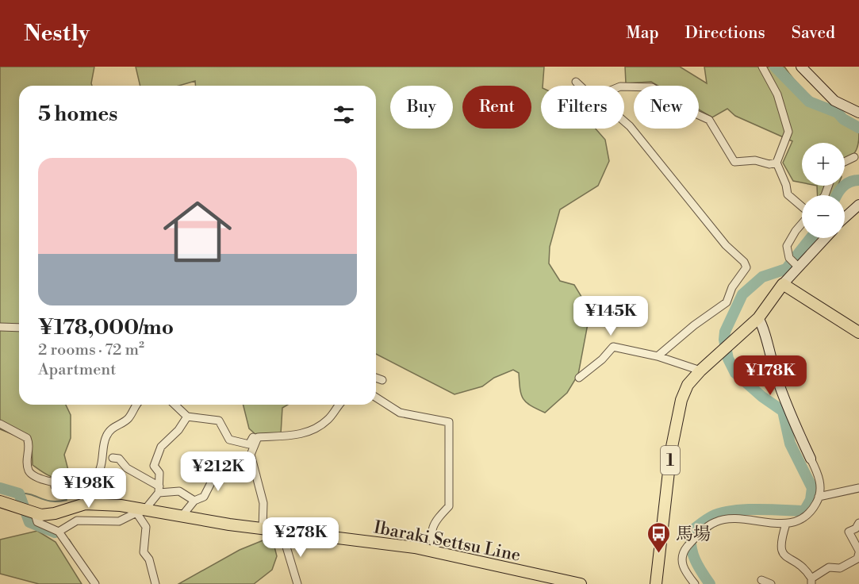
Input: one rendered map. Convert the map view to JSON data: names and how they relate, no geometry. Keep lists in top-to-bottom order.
{
  "streets": {
    "main road": ["1", "Ibaraki Settsu Line"]
  },
  "places": {
    "bus stop": ["馬場"]
  },
  "page": {
    "header": "Nestly",
    "nav": ["Map", "Directions", "Saved"],
    "chip": [
      "Buy",
      "Rent",
      "Filters",
      "New"
    ],
    "heading": "5 homes",
    "map_buttons": ["+", "−"],
    "list": [
      {
        "name": "¥178,000/mo",
        "note": "2 rooms · 72 m² · Apartment"
      }
    ],
    "price": [
      "¥145K",
      "¥178K",
      "¥212K",
      "¥198K",
      "¥278K"
    ]
  }
}
